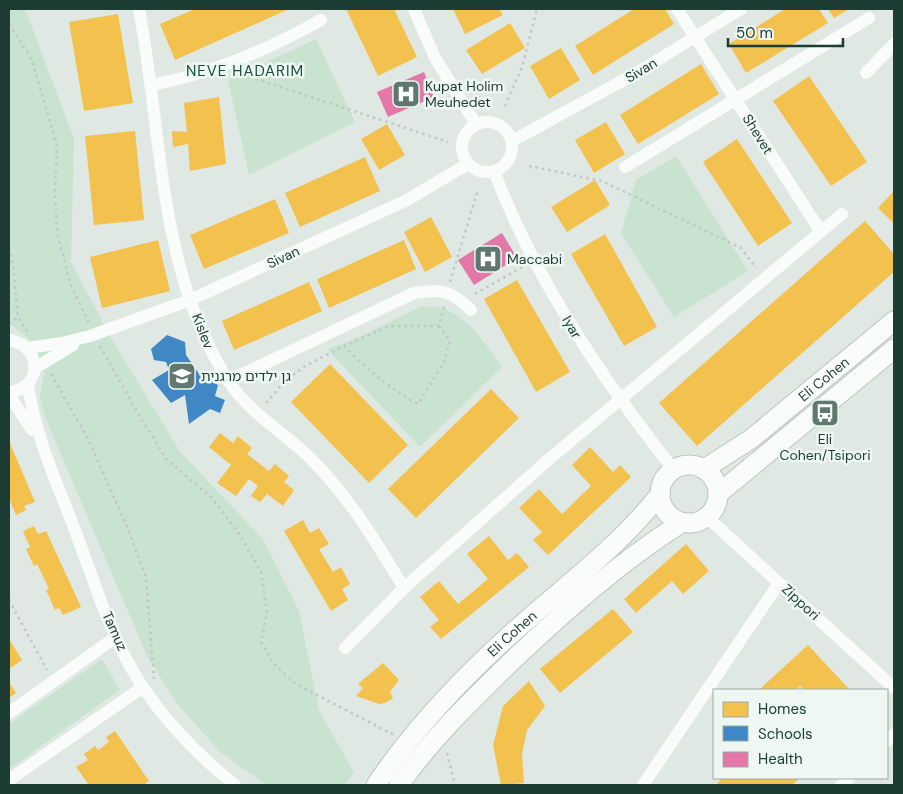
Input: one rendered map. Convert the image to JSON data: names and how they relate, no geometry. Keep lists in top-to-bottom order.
{
  "streets": {
    "street": [
      "Sivan",
      "Shevet",
      "Iyar",
      "Kislev",
      "Eli Cohen",
      "Zippori",
      "Tamuz"
    ]
  },
  "crossings": [
    ["Sivan", "Shevet"],
    ["Sivan", "Iyar"],
    ["Sivan", "Kislev"],
    ["Iyar", "Eli Cohen"],
    ["Iyar", "Zippori"],
    ["Eli Cohen", "Zippori"]
  ],
  "districts": ["NEVE HADARIM"],
  "places": {
    "hospital": ["Kupat Holim Meuhedet", "Maccabi"],
    "school or university": ["גן ילדים מרגנית"],
    "bus stop": ["Eli Cohen/Tsipori"]
  },
  "legend": ["Homes", "Schools", "Health"],
  "scale_bar": "50 m"
}
